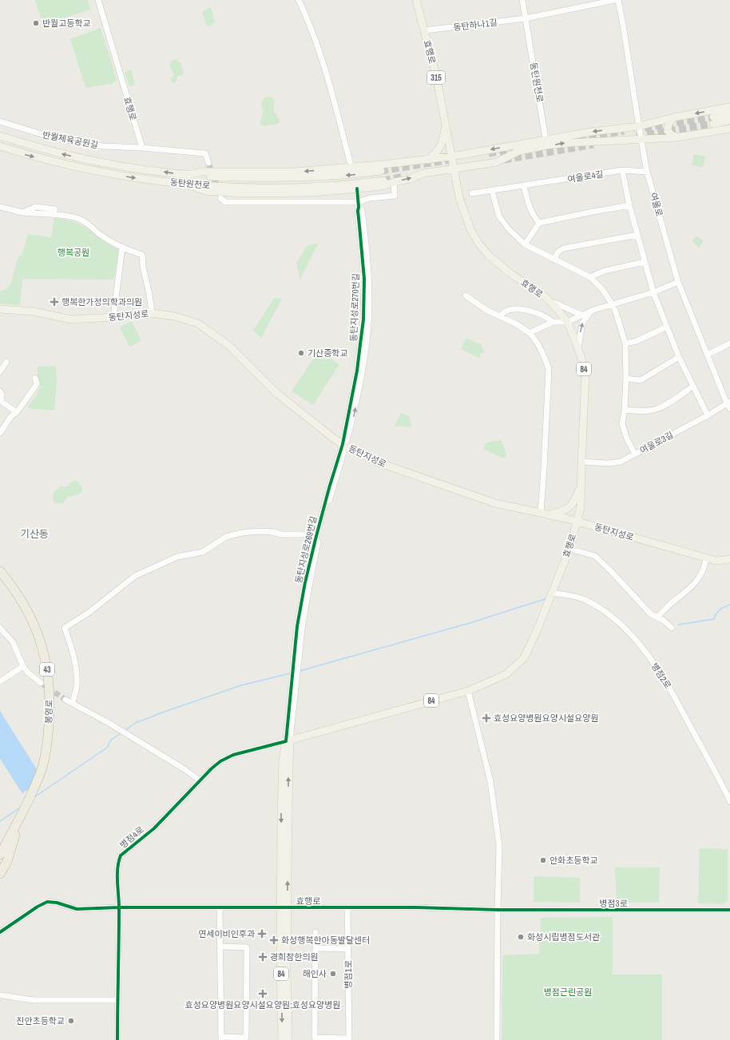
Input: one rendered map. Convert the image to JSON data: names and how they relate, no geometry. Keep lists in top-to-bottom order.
{
  "streets": {
    "highway": ["43", "봉영로"],
    "main road": [
      "효행로",
      "315",
      "동탄원천로",
      "동탄지성로",
      "84"
    ],
    "street": [
      "동탄하나1길",
      "반월체육공원길",
      "여울로4길",
      "여울로",
      "여울로3길",
      "동탄지성로269번길",
      "병점2로",
      "병점4로",
      "병점3로",
      "병점1로"
    ],
    "cycle path": ["동탄지성로270번길"]
  },
  "crossings": [
    ["동탄하나1길", "효행로"],
    ["동탄하나1길", "동탄원천로"],
    ["효행로", "반월체육공원길"],
    ["효행로", "동탄지성로"],
    ["효행로", "84"],
    ["효행로", "여울로3길"],
    ["효행로", "병점2로"],
    ["효행로", "병점4로"],
    ["효행로", "병점3로"],
    ["효행로", "병점1로"],
    ["여울로4길", "여울로"],
    ["여울로", "여울로3길"],
    ["동탄지성로", "동탄지성로269번길"],
    ["84", "병점2로"],
    ["84", "병점4로"]
  ],
  "districts": ["기산동"],
  "parks": ["행복공원", "병점근린공원"],
  "places": {
    "other": [
      "반월고등학교",
      "기산중학교",
      "안화초등학교",
      "화성시립병점도서관",
      "해인사",
      "진안초등학교"
    ],
    "health": [
      "행복한가정의학과의원",
      "효성요양병원요양시설요양원",
      "연세이비인후과",
      "화성행복한아동발달센터",
      "경희참한의원",
      "효성요양병원요양시설요양원;효성요양병원"
    ]
  }
}
